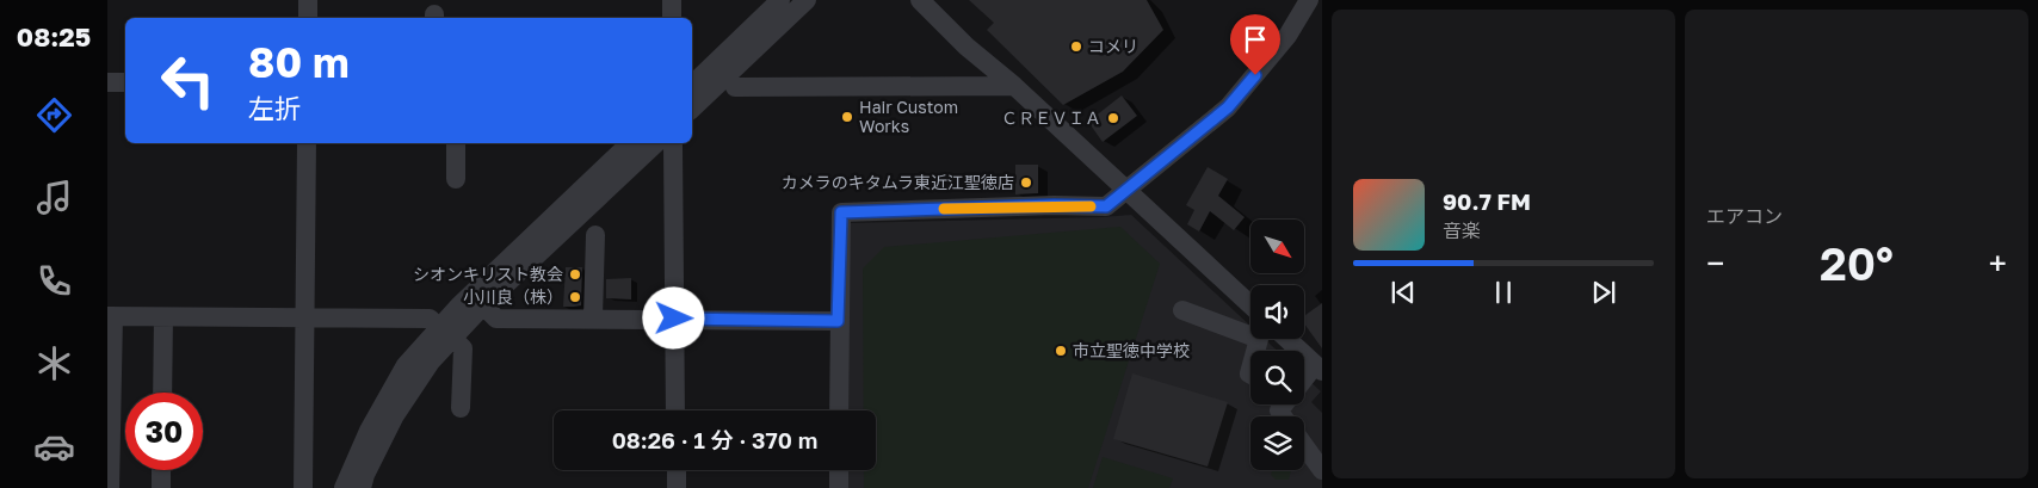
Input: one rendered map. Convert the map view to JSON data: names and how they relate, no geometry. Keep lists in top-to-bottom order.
{
  "places": [
    "コメリ",
    "Hair Custom Works",
    "ＣＲＥＶＩＡ",
    "カメラのキタムラ東近江聖徳店",
    "シオンキリスト教会",
    "小川良（株）",
    "市立聖徳中学校"
  ],
  "north": "bottom right",
  "page": {
    "tabs": "08:25",
    "tile": "エアコン",
    "turn": ["80 m", "左折"],
    "song": ["90.7 FM", "音楽"],
    "heat": ["−", "20°", "+"],
    "limit": "30",
    "trip": "08:26 · 1 分 · 370 m"
  }
}
